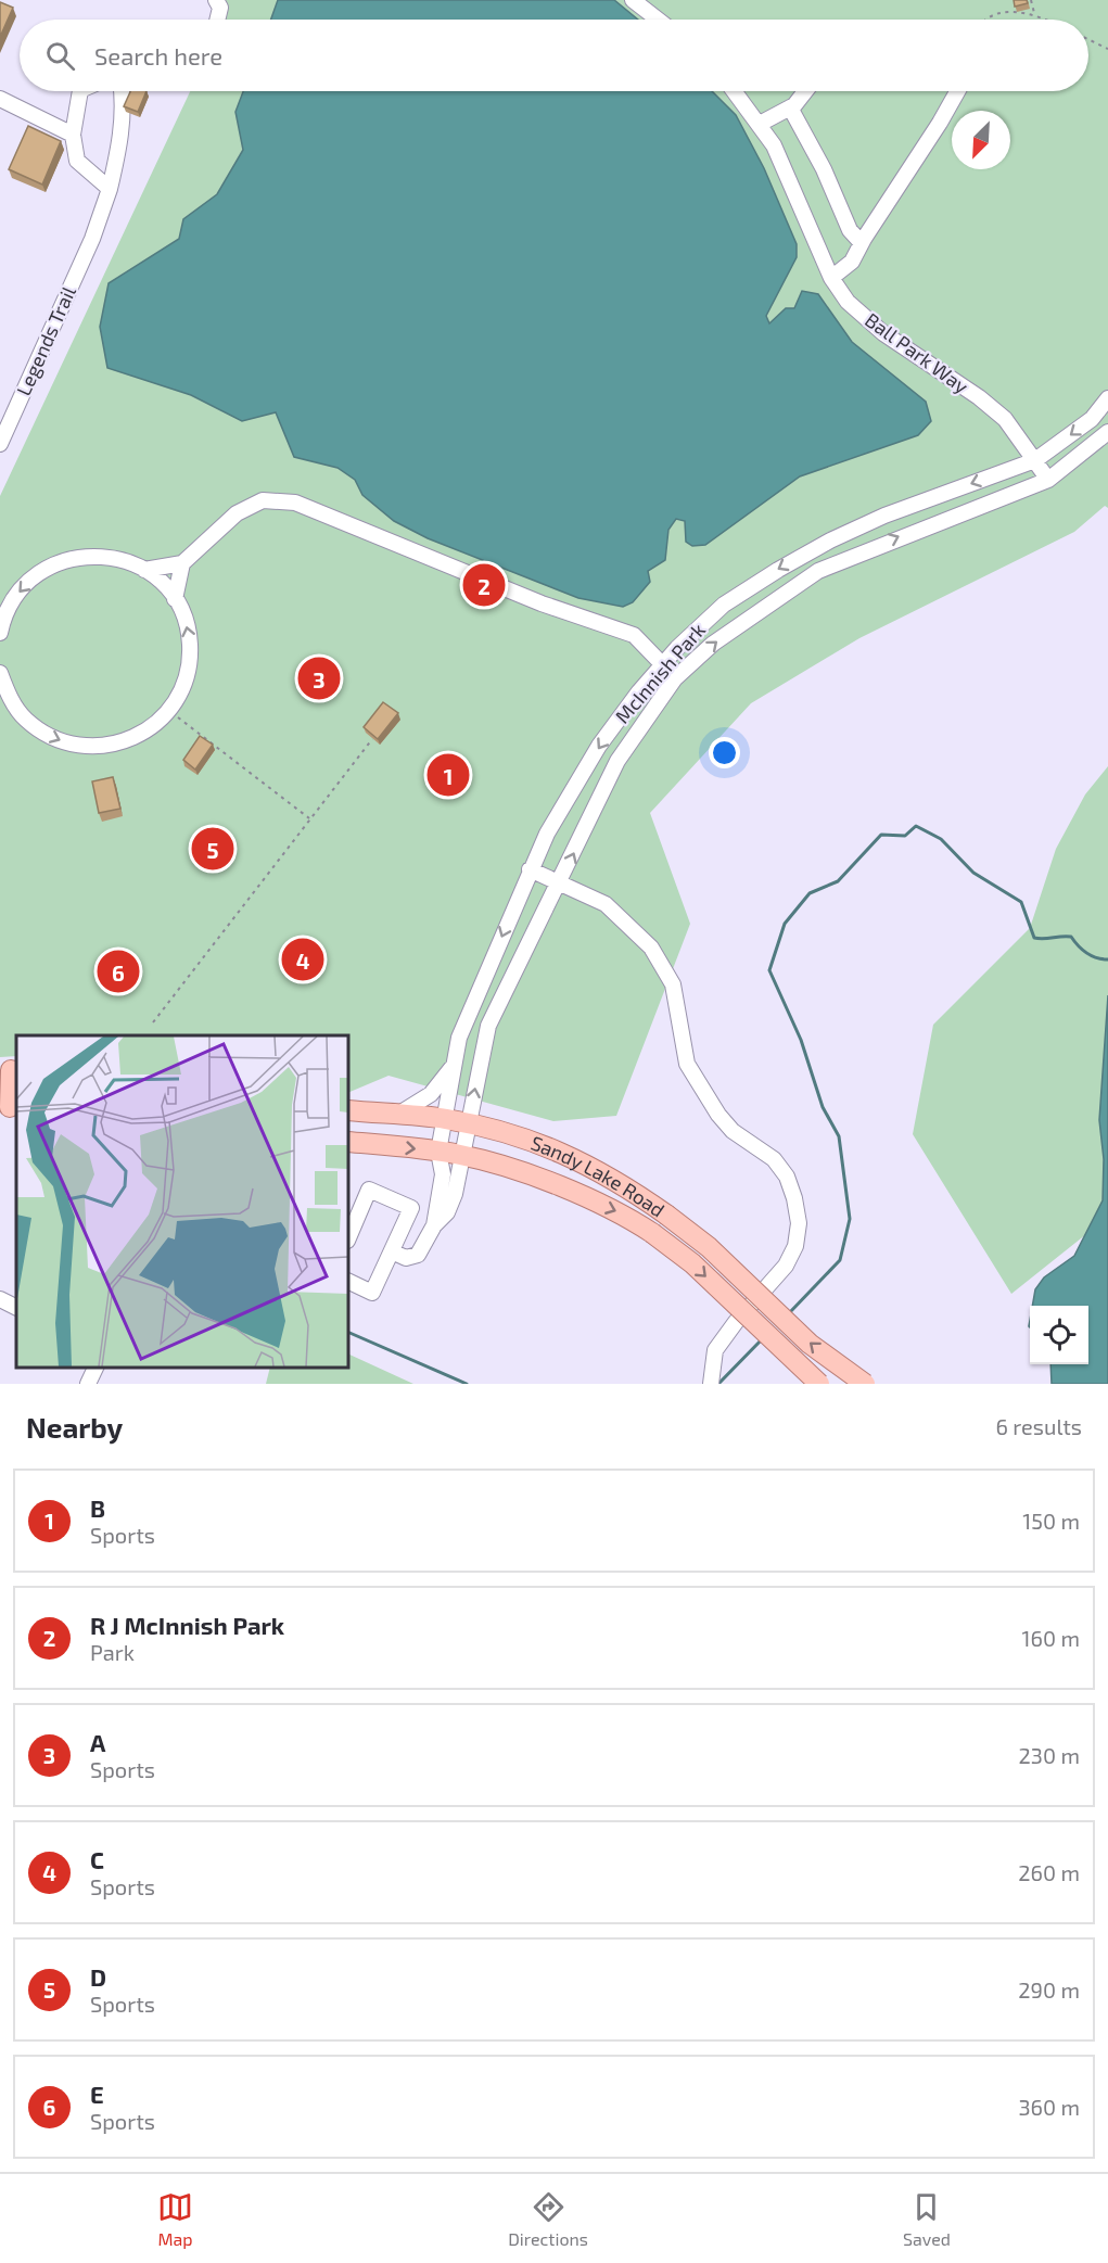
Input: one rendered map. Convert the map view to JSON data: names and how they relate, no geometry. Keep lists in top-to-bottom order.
{
  "streets": {
    "main road": ["Sandy Lake Road"],
    "street": ["Legends Trail", "Ball Park Way", "McInnish Park"]
  },
  "crossings": [
    ["Ball Park Way", "McInnish Park"],
    ["McInnish Park", "Sandy Lake Road"]
  ],
  "north": "bottom left",
  "page": {
    "search": "Search here",
    "pins": [
      "2",
      "3",
      "1",
      "5",
      "4",
      "6"
    ],
    "heading": ["Nearby", "6 results"],
    "list": [
      {
        "mark": "1",
        "name": "B",
        "note": "Sports",
        "value": "150 m"
      },
      {
        "mark": "2",
        "name": "R J McInnish Park",
        "note": "Park",
        "value": "160 m"
      },
      {
        "mark": "3",
        "name": "A",
        "note": "Sports",
        "value": "230 m"
      },
      {
        "mark": "4",
        "name": "C",
        "note": "Sports",
        "value": "260 m"
      },
      {
        "mark": "5",
        "name": "D",
        "note": "Sports",
        "value": "290 m"
      },
      {
        "mark": "6",
        "name": "E",
        "note": "Sports",
        "value": "360 m"
      }
    ],
    "nav": ["Map", "Directions", "Saved"]
  }
}
